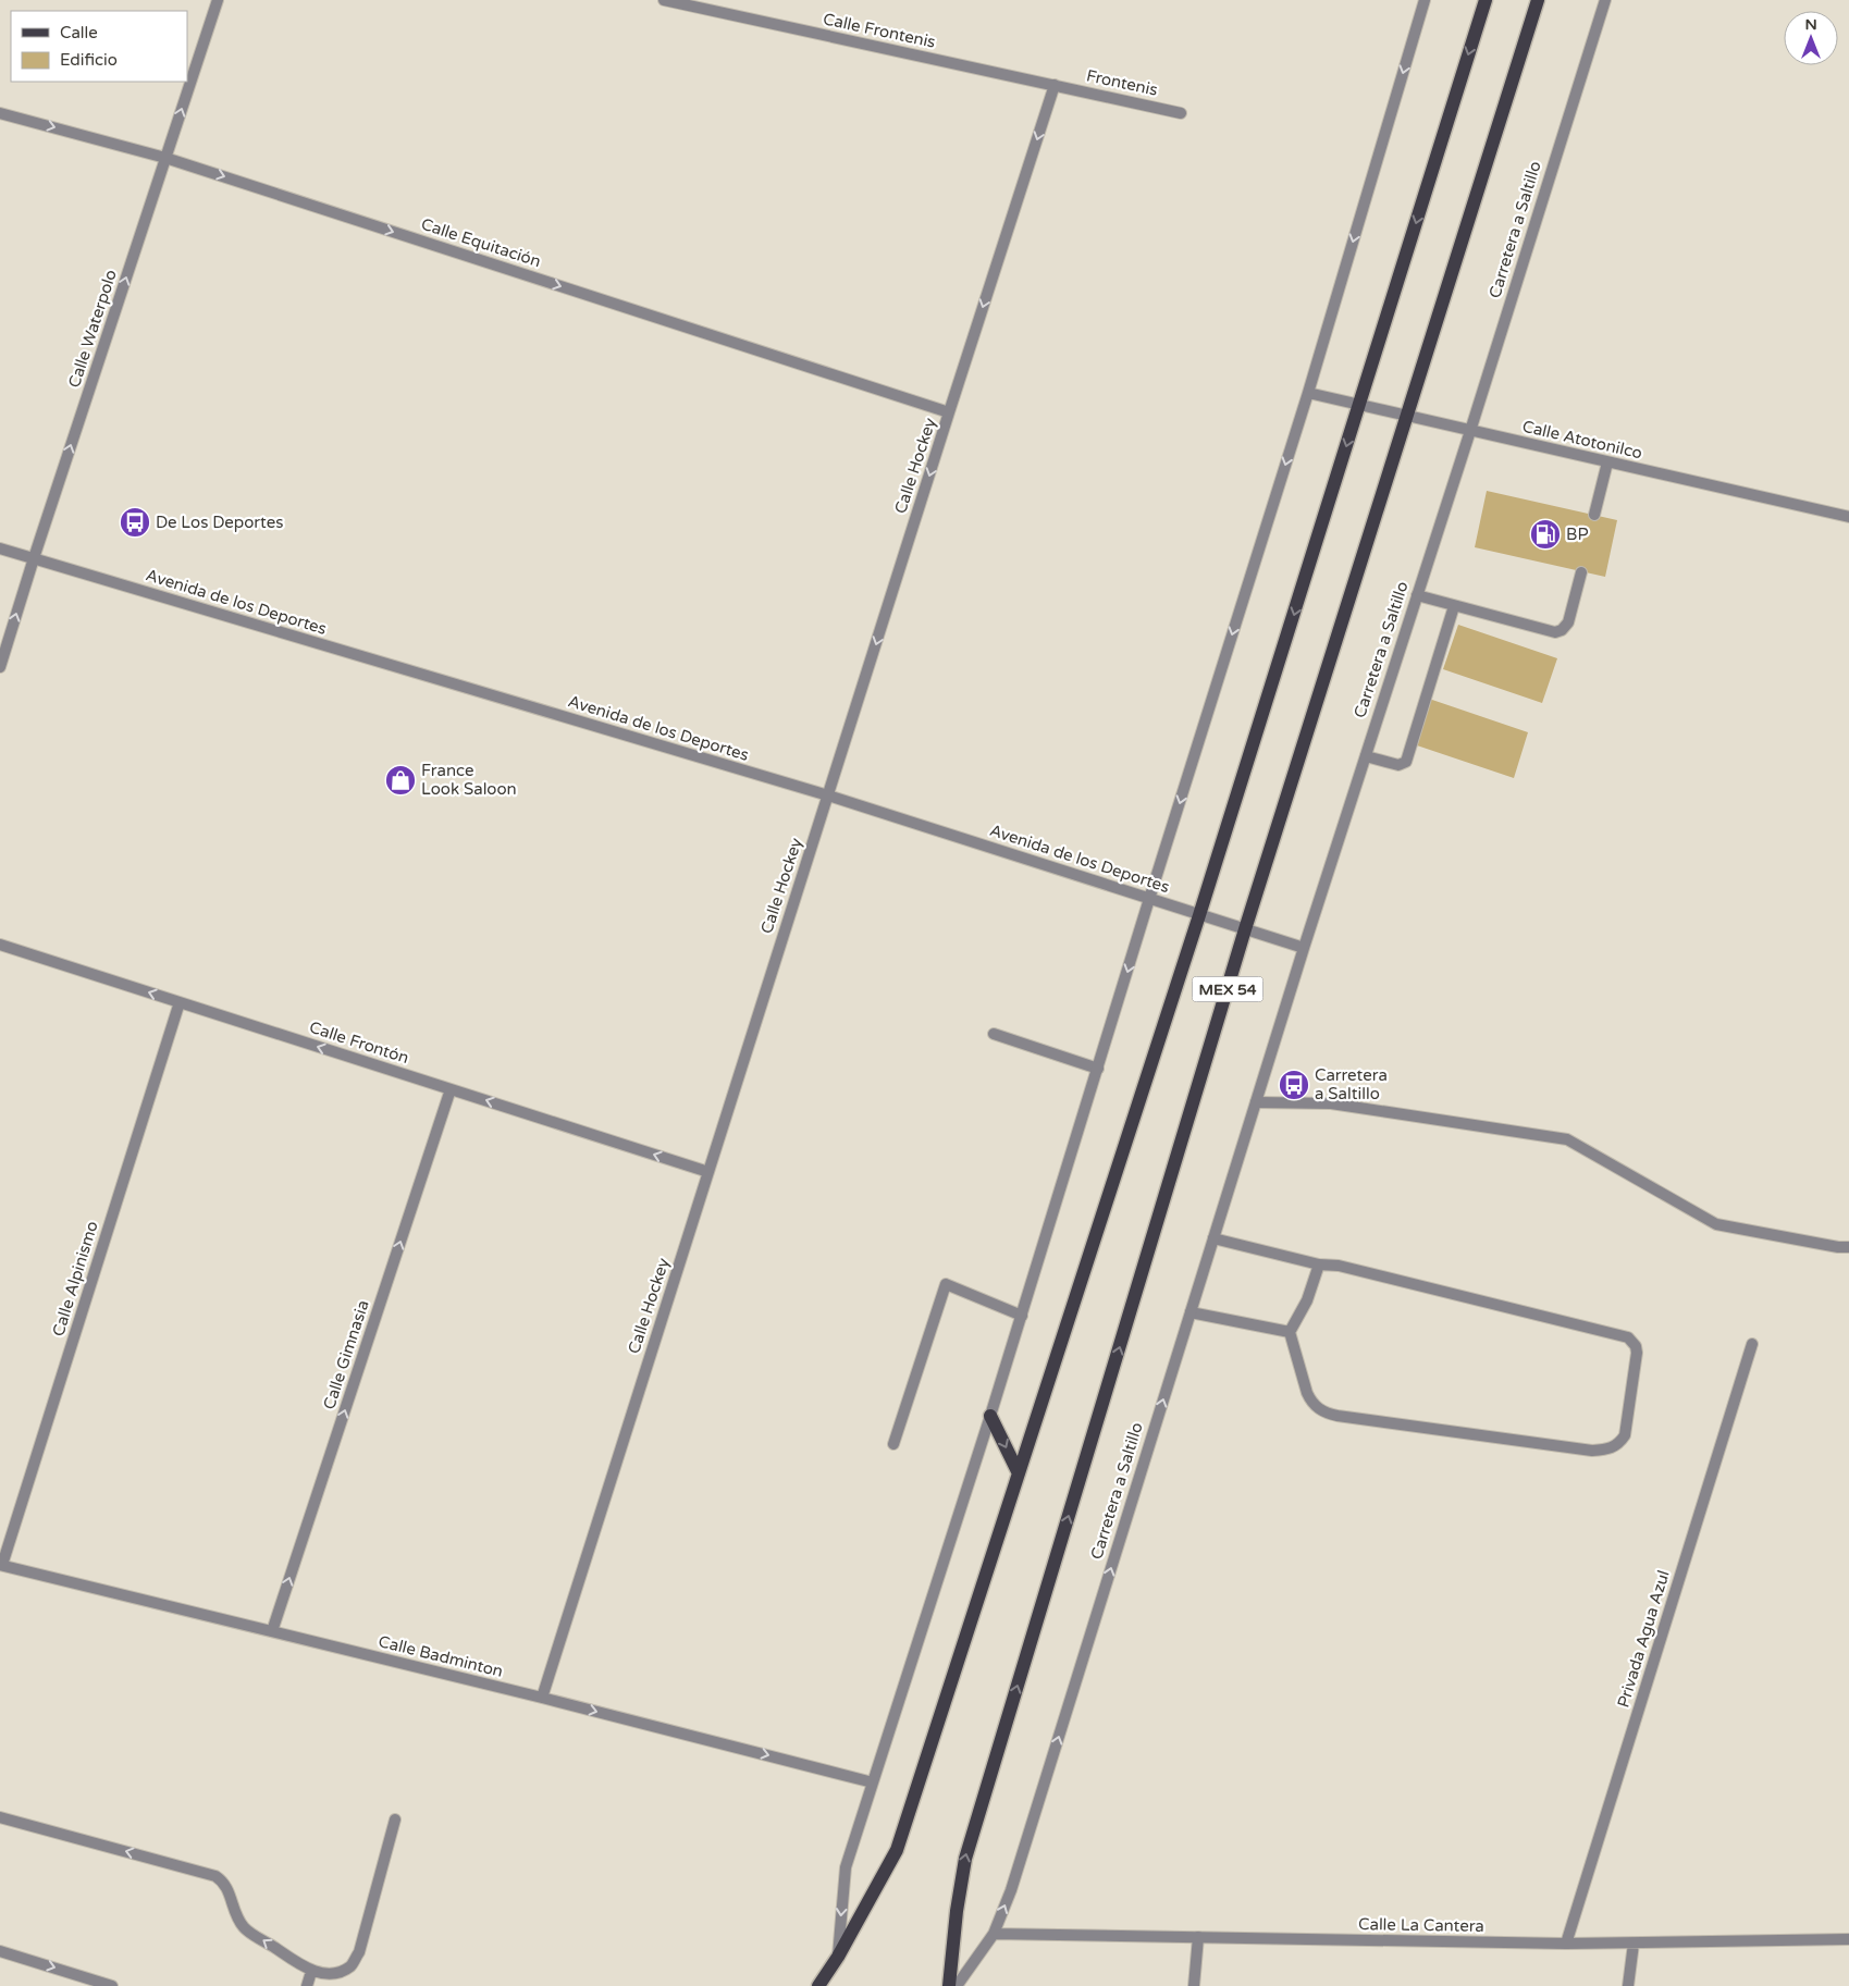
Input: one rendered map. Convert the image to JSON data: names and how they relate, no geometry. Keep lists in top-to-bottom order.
{
  "streets": {
    "main road": ["MEX 54"],
    "street": [
      "Calle Frontenis",
      "Frontenis",
      "Carretera a Saltillo",
      "Calle Equitación",
      "Calle Waterpolo",
      "Calle Atotonilco",
      "Calle Hockey",
      "Avenida de los Deportes",
      "Calle Frontón",
      "Calle Alpinismo",
      "Calle Gimnasia",
      "Privada Agua Azul",
      "Calle Badminton",
      "Calle La Cantera"
    ]
  },
  "crossings": [
    ["Calle Frontenis", "Frontenis"],
    ["Calle Frontenis", "Calle Hockey"],
    ["Frontenis", "Calle Hockey"],
    ["Carretera a Saltillo", "Calle Atotonilco"],
    ["Carretera a Saltillo", "Avenida de los Deportes"],
    ["Carretera a Saltillo", "Calle La Cantera"],
    ["Calle Equitación", "Calle Waterpolo"],
    ["Calle Equitación", "Calle Hockey"],
    ["Calle Waterpolo", "Avenida de los Deportes"],
    ["Calle Atotonilco", "MEX 54"],
    ["Calle Hockey", "Avenida de los Deportes"],
    ["Calle Hockey", "Calle Frontón"],
    ["Calle Hockey", "Calle Badminton"],
    ["Avenida de los Deportes", "MEX 54"],
    ["Calle Frontón", "Calle Alpinismo"],
    ["Calle Frontón", "Calle Gimnasia"],
    ["Calle Alpinismo", "Calle Badminton"],
    ["Calle Gimnasia", "Calle Badminton"],
    ["Privada Agua Azul", "Calle La Cantera"]
  ],
  "one_way": [
    "Calle Equitación",
    "Calle Waterpolo",
    "Calle Hockey",
    "Calle Frontón",
    "Calle Gimnasia",
    "Calle Badminton"
  ],
  "places": {
    "bus stop": ["De Los Deportes", "Carretera a Saltillo"],
    "fuel station": ["BP"],
    "shop": ["France Look Saloon"]
  },
  "legend": ["Calle", "Edificio"],
  "north": "top"
}
